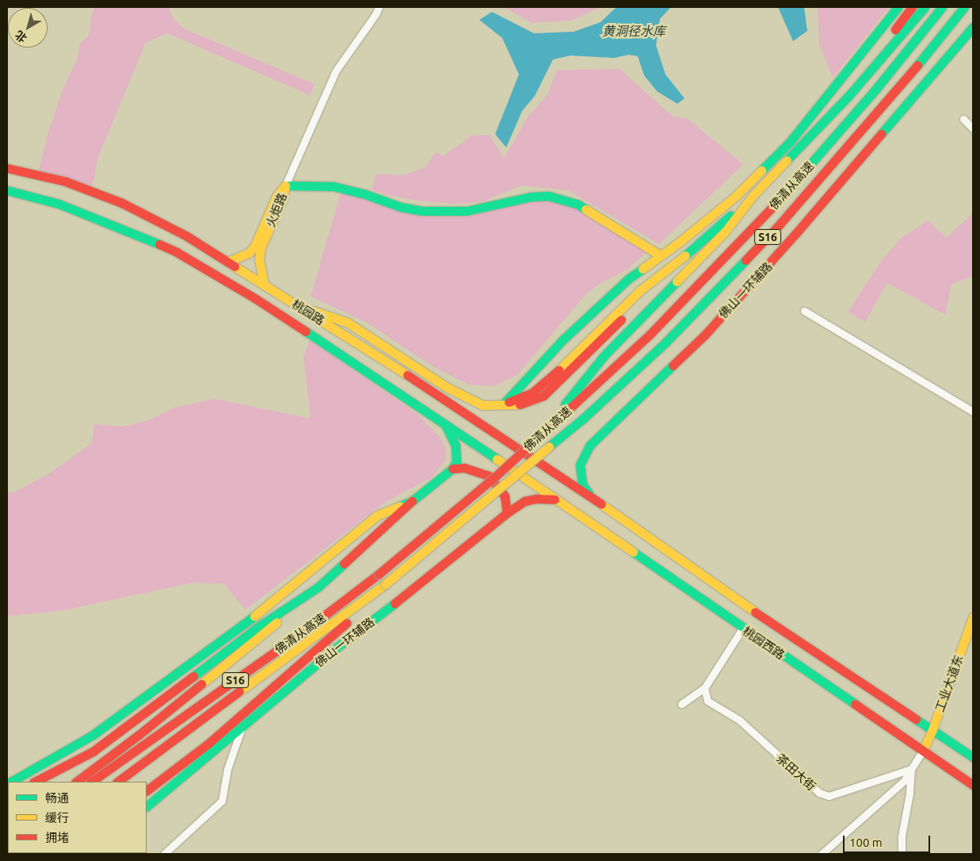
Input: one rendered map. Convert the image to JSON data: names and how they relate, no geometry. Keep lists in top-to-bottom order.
{
  "streets": {
    "main road": [
      "佛清从高速",
      "火炬路",
      "S16",
      "佛山一环辅路",
      "桃园路",
      "桃园西路",
      "工业大道东"
    ],
    "street": ["茶田大街"]
  },
  "crossings": [
    ["火炬路", "桃园路"],
    ["佛山一环辅路", "桃园路"],
    ["佛山一环辅路", "桃园西路"],
    ["桃园路", "桃园西路"],
    ["桃园西路", "工业大道东"]
  ],
  "water": ["黄洞径水库"],
  "legend": ["畅通", "缓行", "拥堵"],
  "scale_bar": "100 m",
  "north": "bottom left"
}
